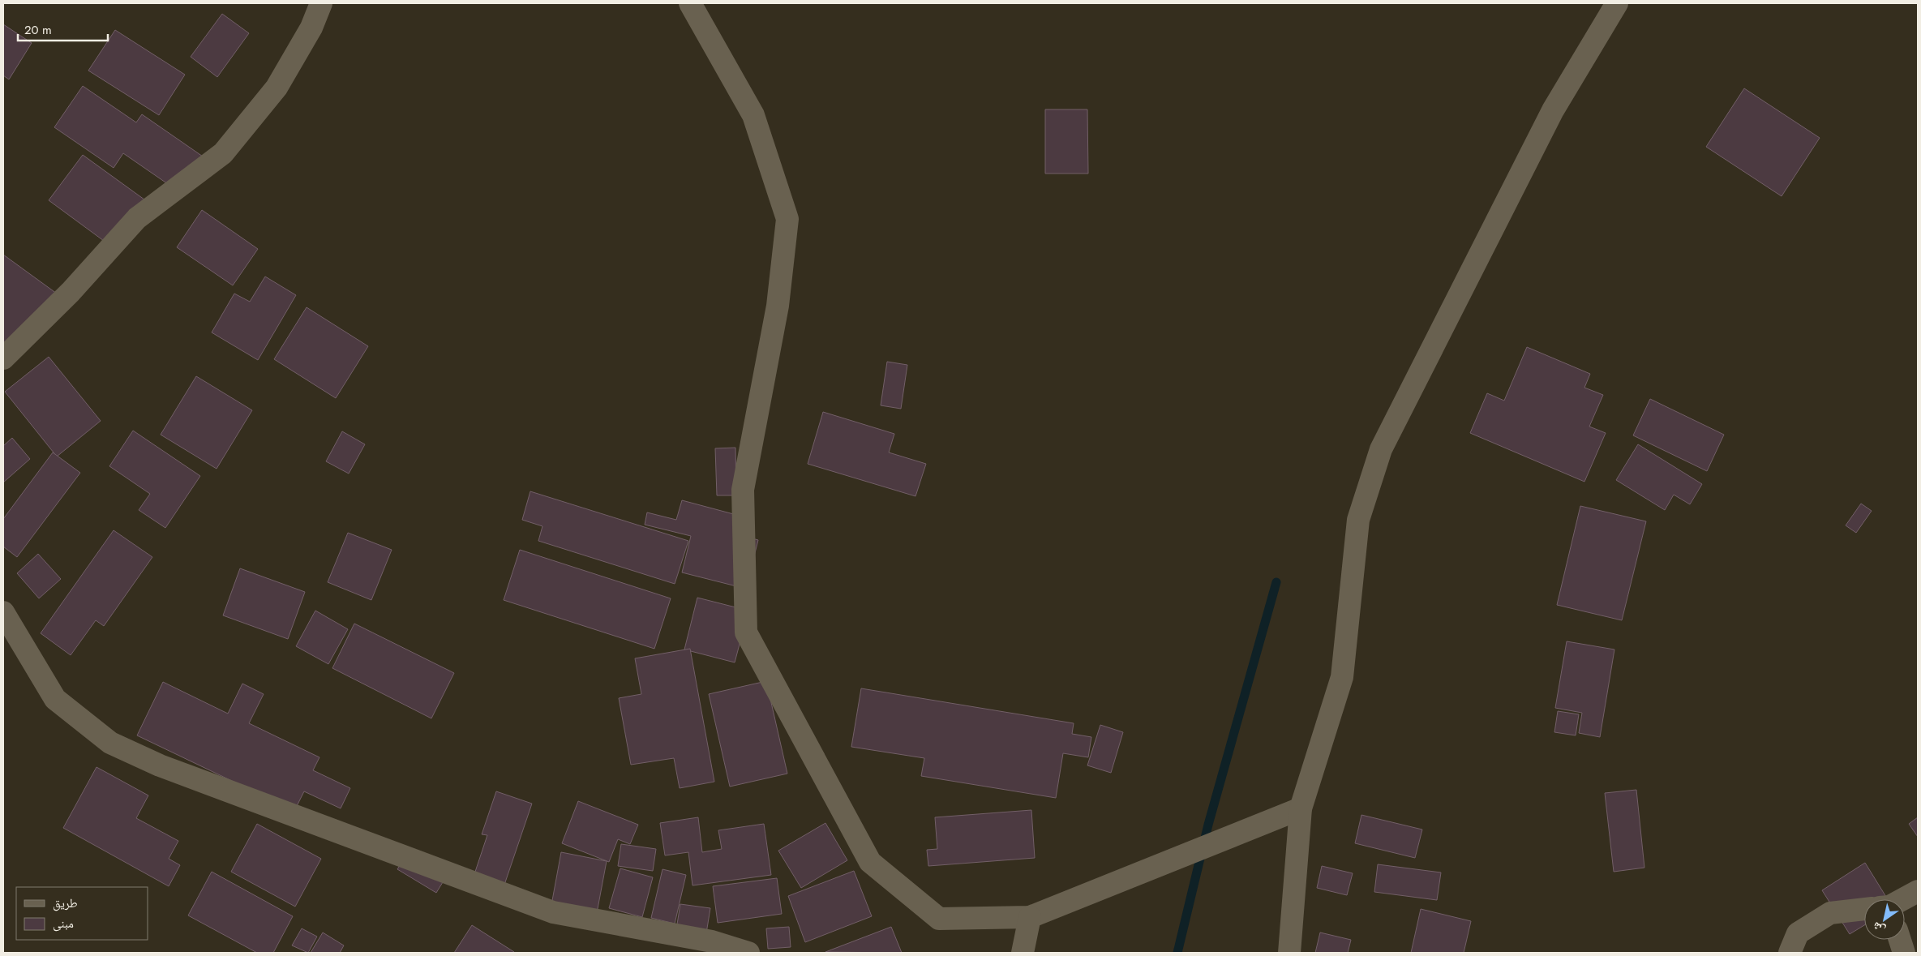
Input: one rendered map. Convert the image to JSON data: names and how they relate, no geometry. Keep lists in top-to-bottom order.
{
  "legend": ["طريق", "مبنى"],
  "scale_bar": "20 m",
  "north": "bottom left"
}
